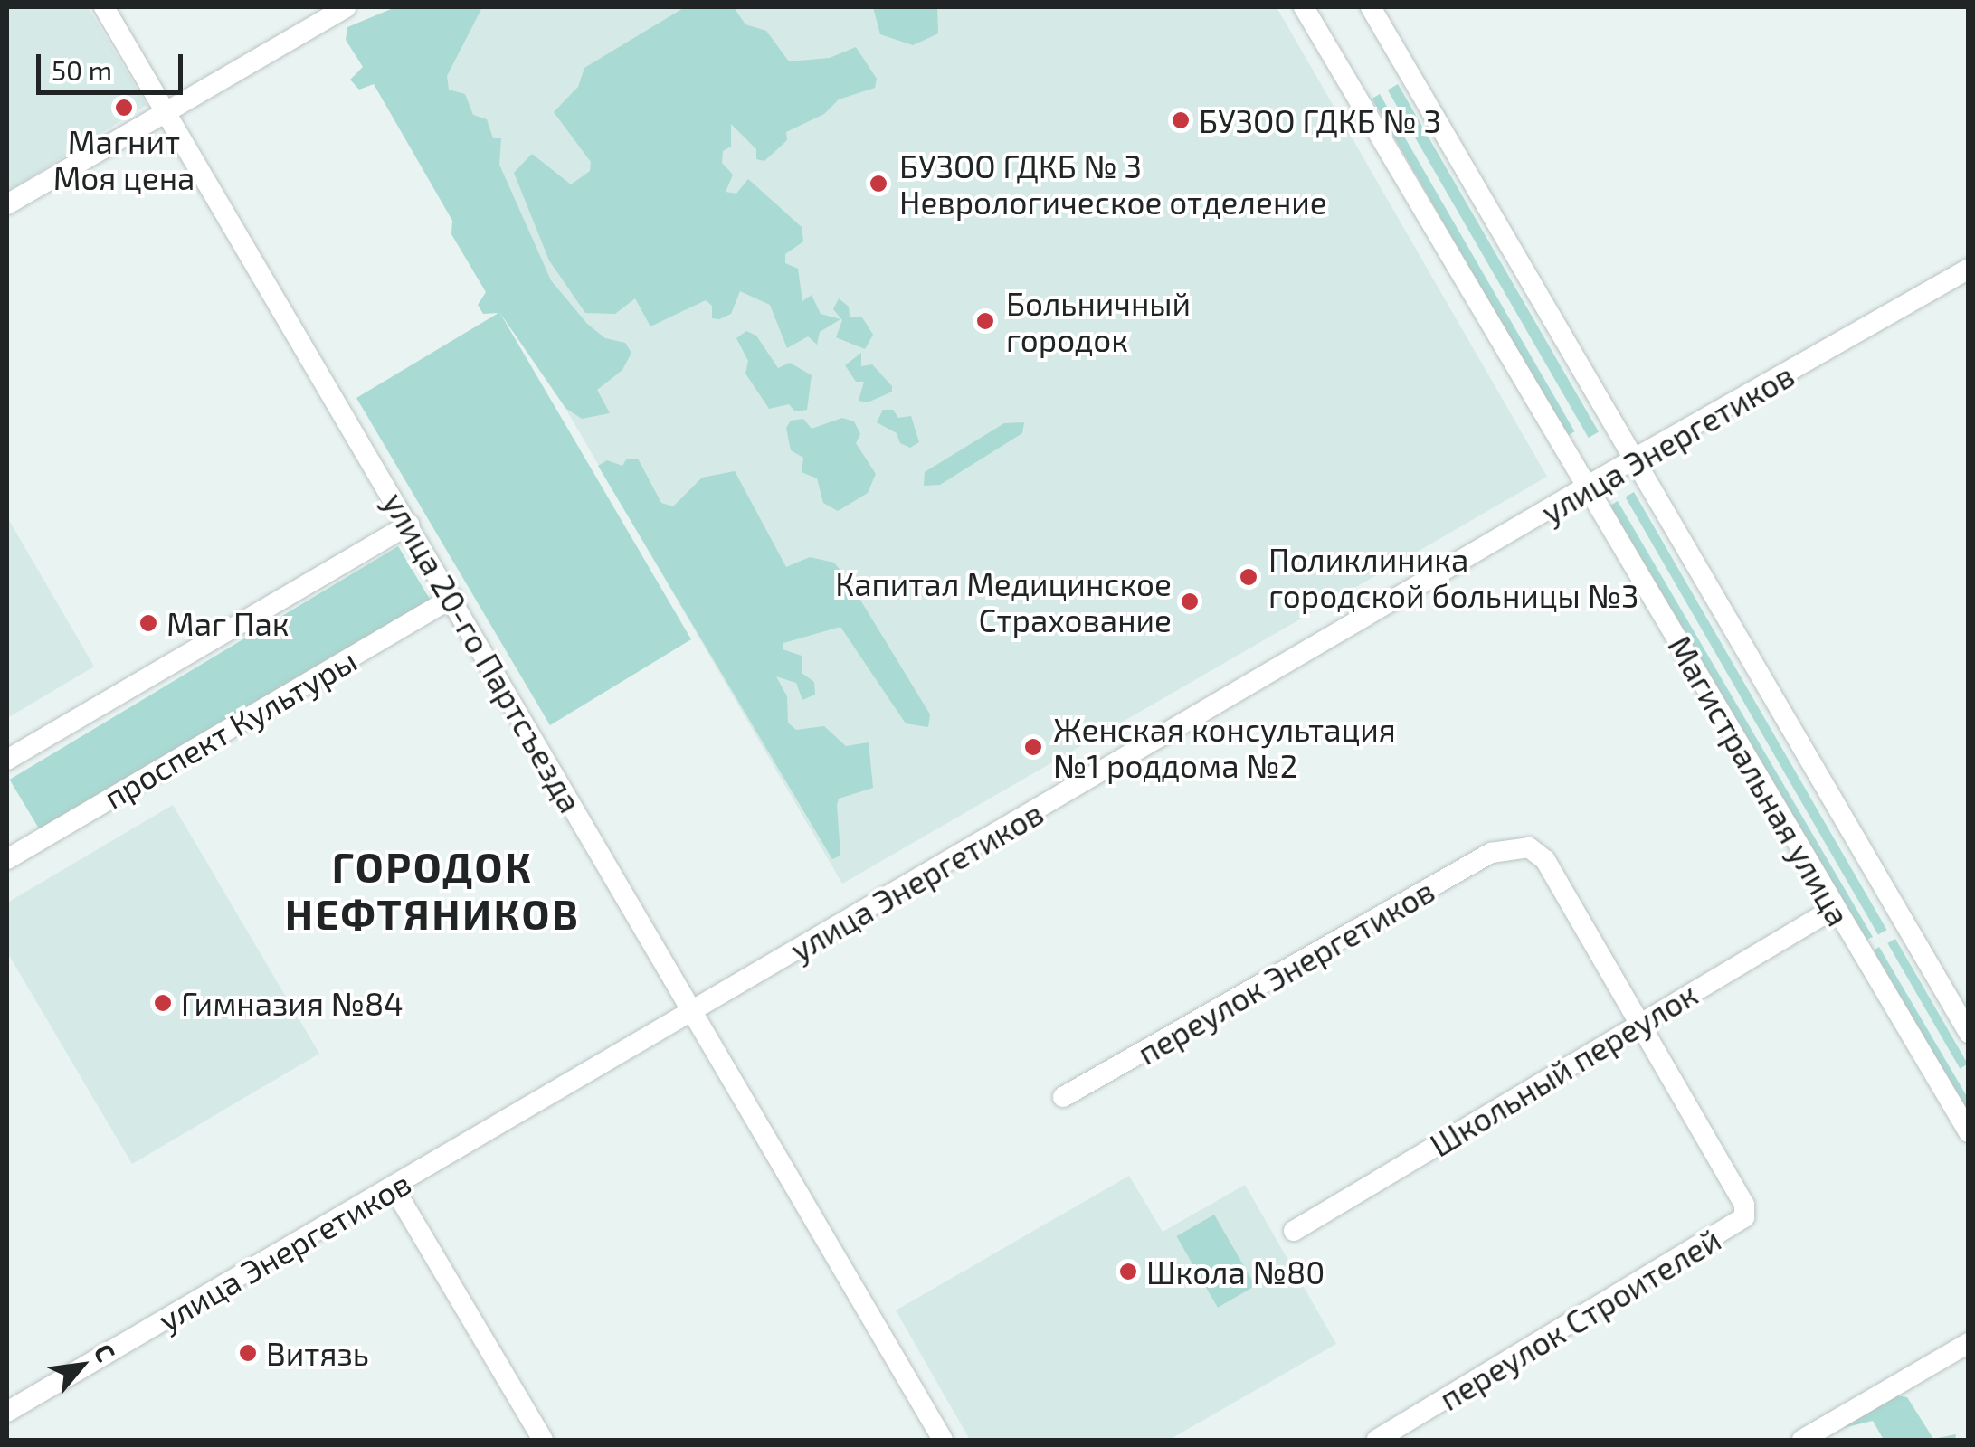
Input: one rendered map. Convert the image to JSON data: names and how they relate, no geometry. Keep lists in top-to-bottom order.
{
  "streets": {
    "street": [
      "улица Энергетиков",
      "улица 20-го Партсъезда",
      "проспект Культуры",
      "Магистральная улица",
      "переулок Энергетиков",
      "Школьный переулок",
      "переулок Строителей"
    ]
  },
  "crossings": [
    ["улица Энергетиков", "улица 20-го Партсъезда"],
    ["улица Энергетиков", "Магистральная улица"],
    ["улица 20-го Партсъезда", "проспект Культуры"],
    ["Магистральная улица", "Школьный переулок"],
    ["переулок Энергетиков", "Школьный переулок"],
    ["переулок Энергетиков", "переулок Строителей"],
    ["Школьный переулок", "переулок Строителей"]
  ],
  "districts": ["ГОРОДОК НЕФТЯНИКОВ"],
  "places": [
    "Магнит Моя цена",
    "БУЗОО ГДКБ № 3",
    "БУЗОО ГДКБ № 3 Неврологическое отделение",
    "Больничный городок",
    "Поликлиника городской больницы №3",
    "Капитал Медицинское Страхование",
    "Маг Пак",
    "Женская консультация №1 роддома №2",
    "Гимназия №84",
    "Школа №80",
    "Витязь"
  ],
  "scale_bar": "50 m",
  "north": "top right"
}
